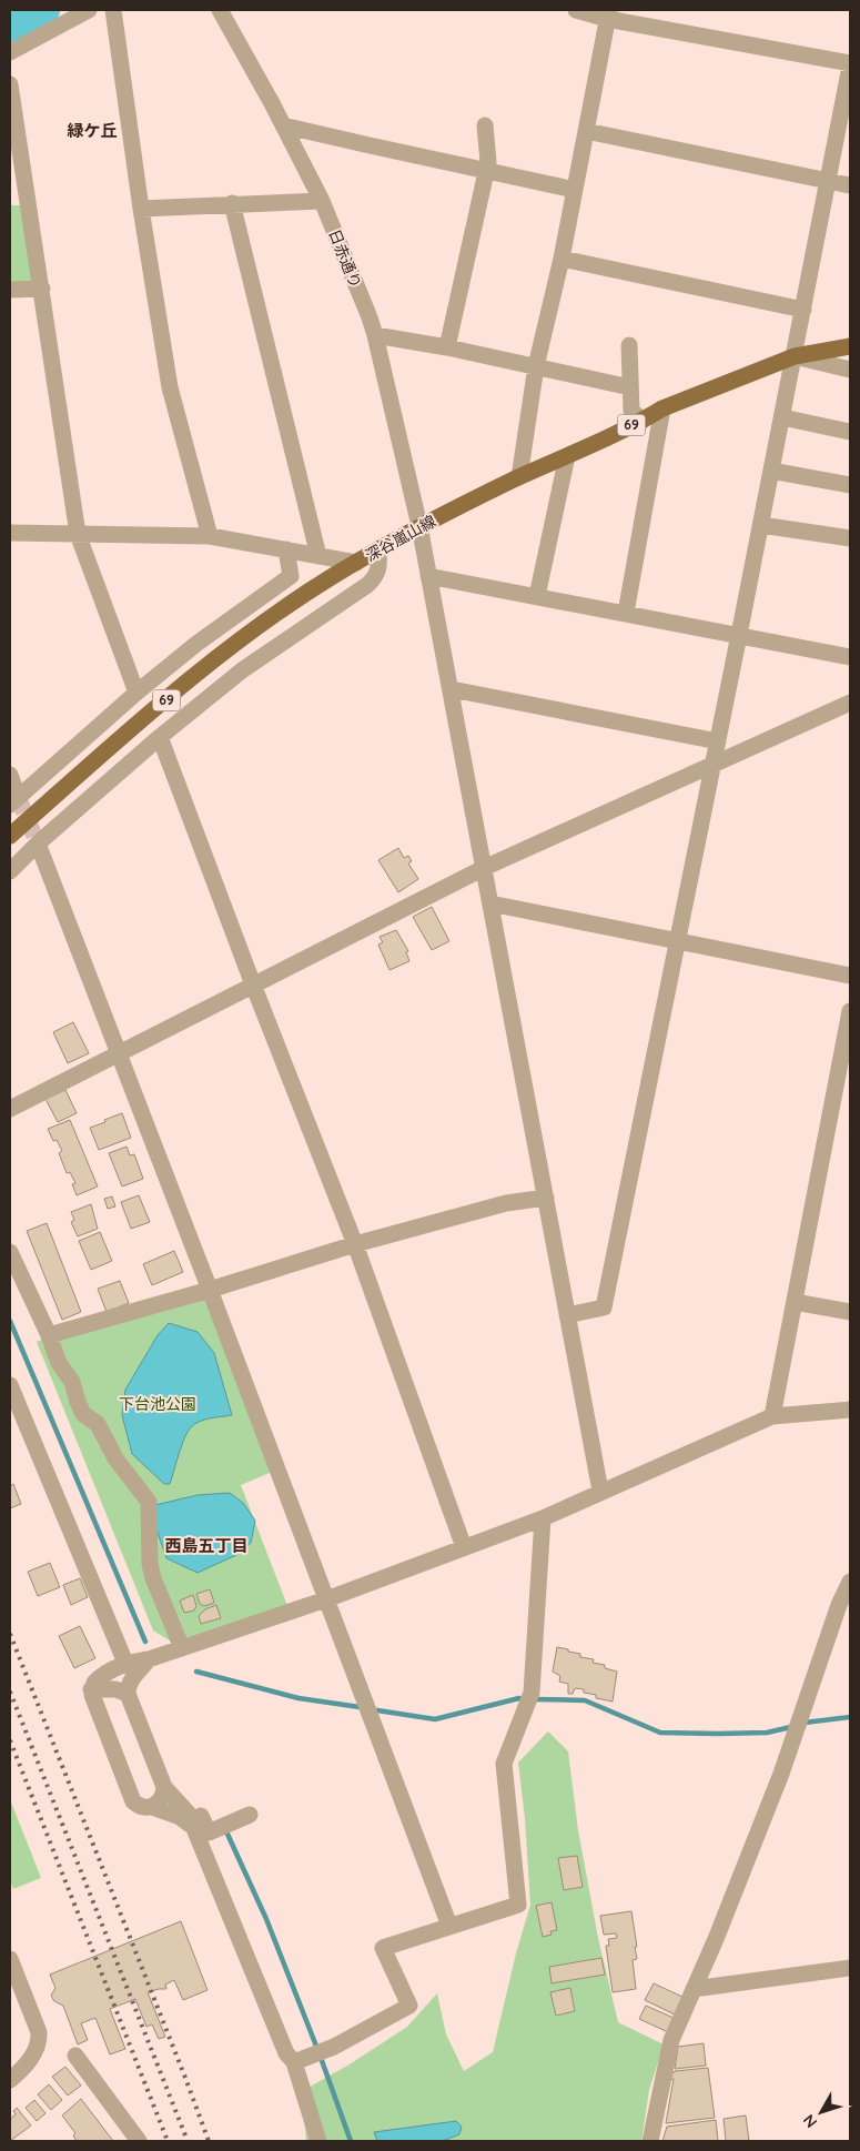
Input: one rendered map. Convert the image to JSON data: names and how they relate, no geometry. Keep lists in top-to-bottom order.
{
  "streets": {
    "main road": ["69", "深谷嵐山線"],
    "street": ["日赤通り"]
  },
  "crossings": [
    ["日赤通り", "深谷嵐山線"]
  ],
  "districts": ["緑ケ丘", "西島五丁目"],
  "parks": ["下台池公園"],
  "north": "bottom left"
}
